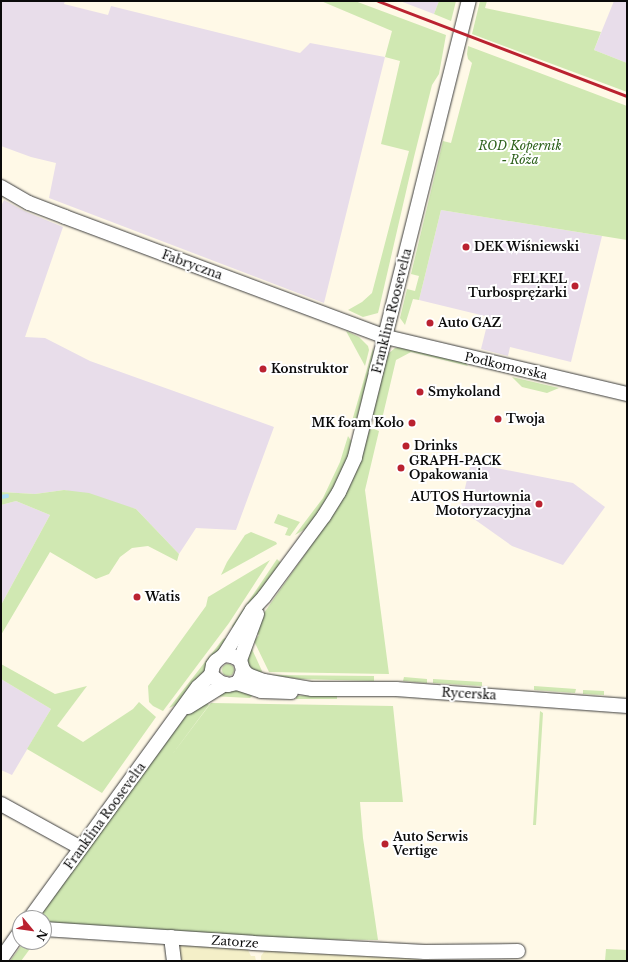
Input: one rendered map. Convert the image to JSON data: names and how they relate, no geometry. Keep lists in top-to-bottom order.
{
  "streets": {
    "street": [
      "Fabryczna",
      "Franklina Roosevelta",
      "Podkomorska",
      "Rycerska",
      "Zatorze"
    ]
  },
  "crossings": [
    ["Fabryczna", "Franklina Roosevelta"],
    ["Fabryczna", "Podkomorska"],
    ["Franklina Roosevelta", "Podkomorska"],
    ["Franklina Roosevelta", "Rycerska"]
  ],
  "parks": ["ROD Kopernik - Róża"],
  "places": [
    "DEK Wiśniewski",
    "FELKEL Turbosprężarki",
    "Auto GAZ",
    "Konstruktor",
    "Smykoland",
    "Twoja",
    "MK foam Koło",
    "Drinks",
    "GRAPH-PACK Opakowania",
    "AUTOS Hurtownia Motoryzacyjna",
    "Watis",
    "Auto Serwis Vertige"
  ],
  "north": "bottom right"
}
